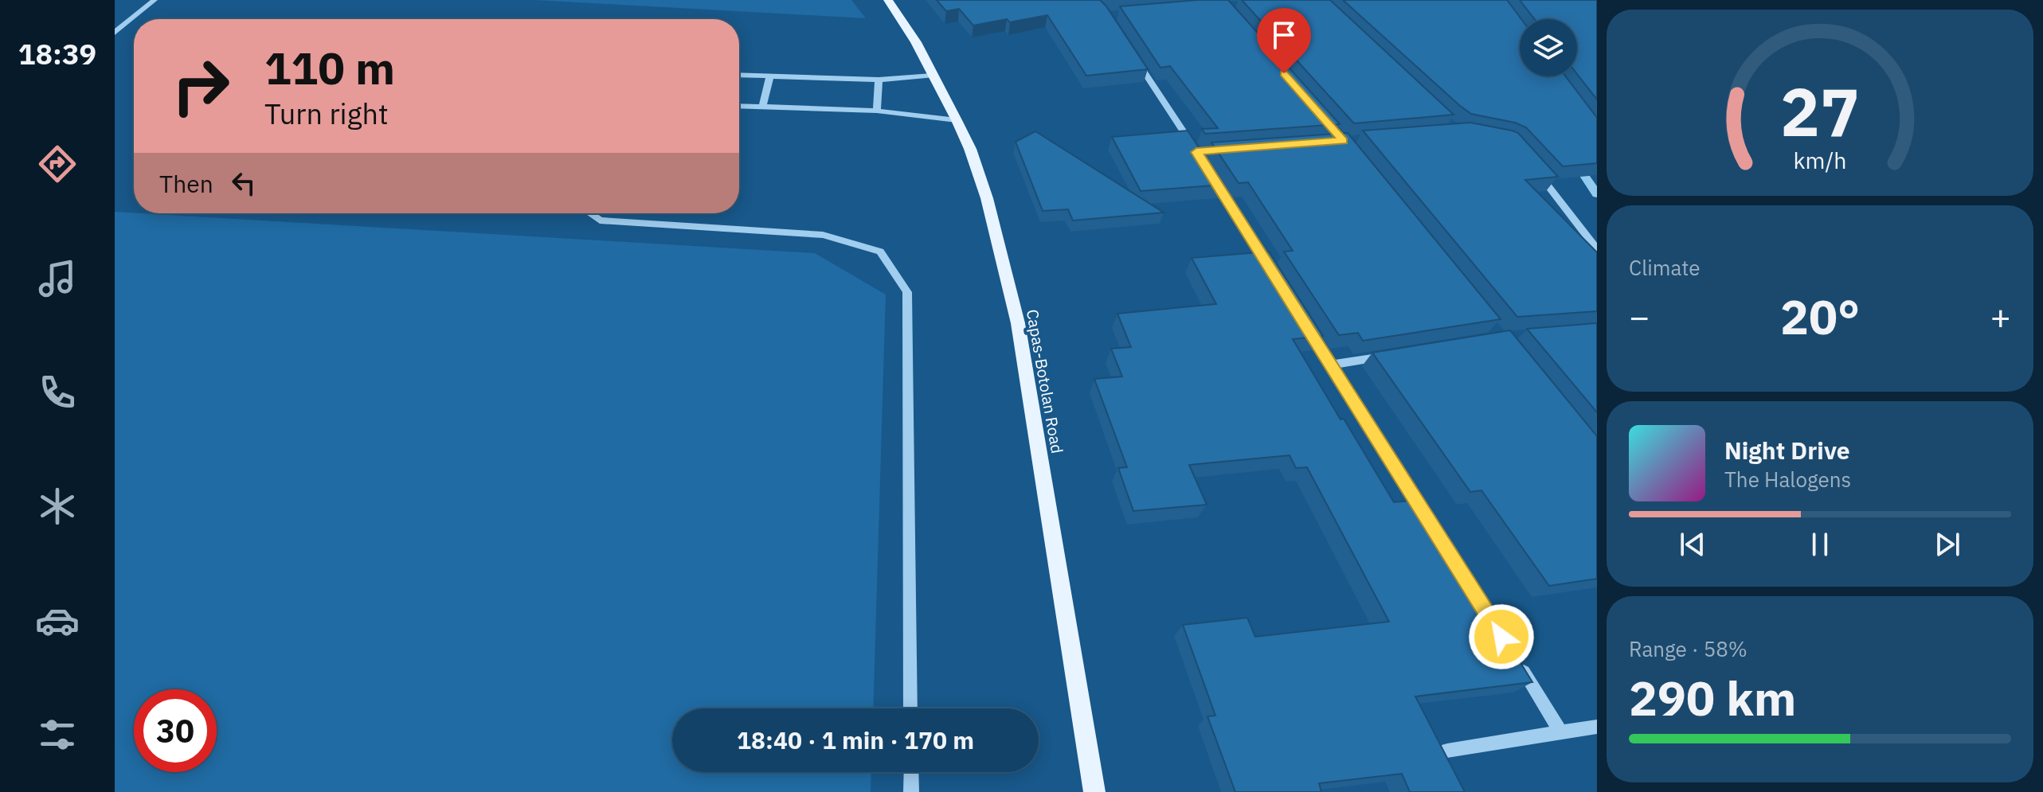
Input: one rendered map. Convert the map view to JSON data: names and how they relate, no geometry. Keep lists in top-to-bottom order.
{
  "streets": {
    "main road": ["Capas-Botolan Road"]
  },
  "page": {
    "tabs": "18:39",
    "turn": ["110 m", "Turn right"],
    "then": "Then",
    "tile": [
      "Climate",
      ["Range · 58%", "290 km"]
    ],
    "heat": ["−", "20°", "+"],
    "song": ["Night Drive", "The Halogens"],
    "limit": "30",
    "trip": "18:40 · 1 min · 170 m",
    "gauge": ["27", "km/h"]
  }
}
